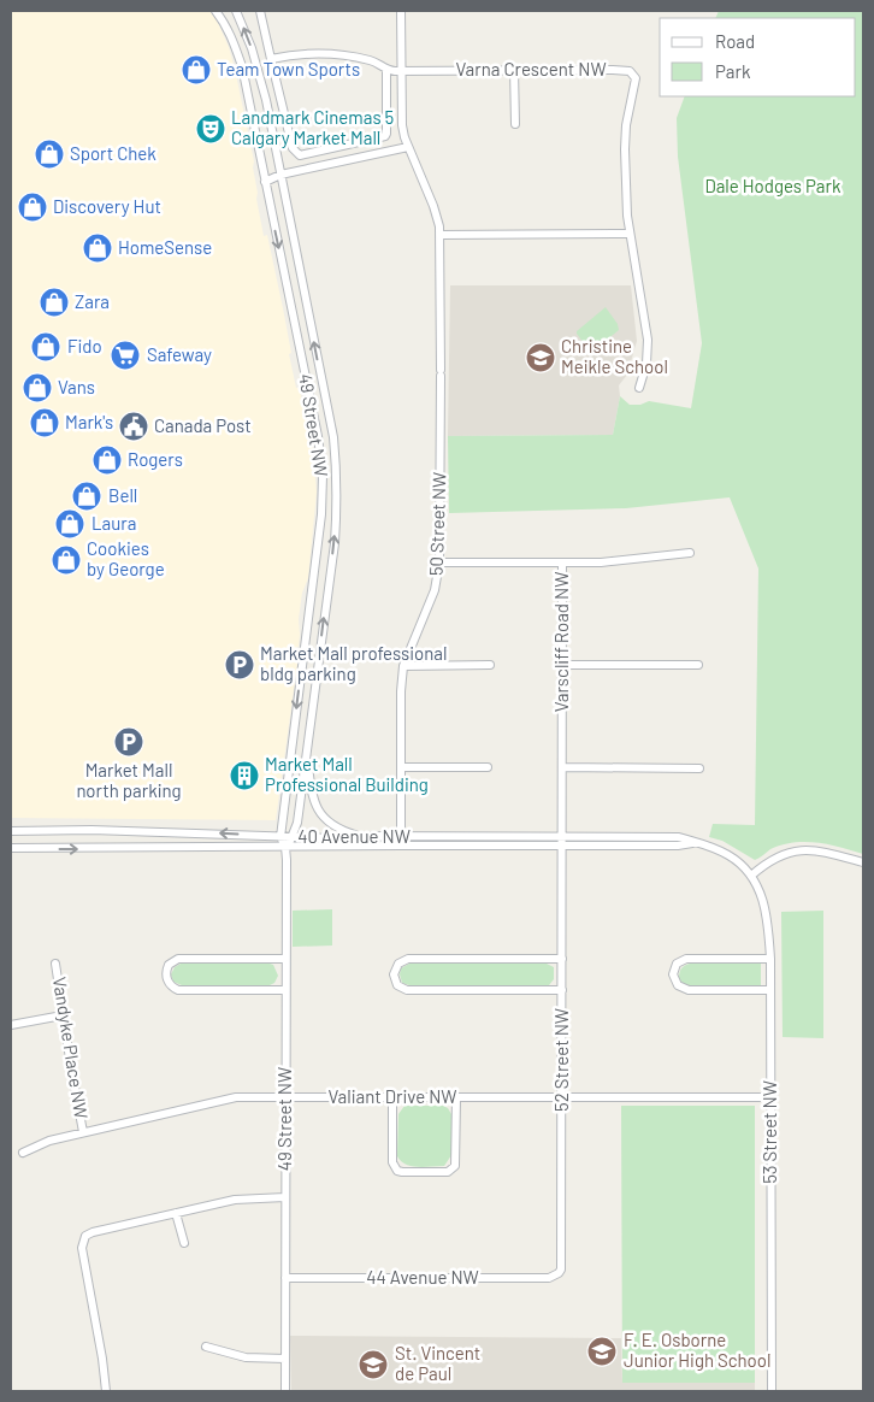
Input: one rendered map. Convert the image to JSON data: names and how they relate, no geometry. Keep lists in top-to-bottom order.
{
  "streets": {
    "street": [
      "Varna Crescent NW",
      "49 Street NW",
      "50 Street NW",
      "Varscliff Road NW",
      "40 Avenue NW",
      "Vandyke Place NW",
      "52 Street NW",
      "Valiant Drive NW",
      "53 Street NW",
      "44 Avenue NW"
    ]
  },
  "crossings": [
    ["Varna Crescent NW", "50 Street NW"],
    ["49 Street NW", "40 Avenue NW"],
    ["49 Street NW", "Valiant Drive NW"],
    ["49 Street NW", "44 Avenue NW"],
    ["50 Street NW", "Varscliff Road NW"],
    ["50 Street NW", "40 Avenue NW"],
    ["Varscliff Road NW", "40 Avenue NW"],
    ["Varscliff Road NW", "52 Street NW"],
    ["40 Avenue NW", "52 Street NW"],
    ["40 Avenue NW", "53 Street NW"],
    ["Vandyke Place NW", "Valiant Drive NW"],
    ["52 Street NW", "Valiant Drive NW"],
    ["52 Street NW", "44 Avenue NW"],
    ["Valiant Drive NW", "53 Street NW"]
  ],
  "parks": ["Dale Hodges Park"],
  "places": {
    "shop": [
      "Team Town Sports",
      "Sport Chek",
      "Discovery Hut",
      "HomeSense",
      "Zara",
      "Fido",
      "Vans",
      "Mark's",
      "Rogers",
      "Bell",
      "Laura",
      "Cookies by George"
    ],
    "theatre": ["Landmark Cinemas 5 Calgary Market Mall"],
    "supermarket": ["Safeway"],
    "school or university": ["Christine Meikle School", "F. E. Osborne Junior High School", "St. Vincent de Paul"],
    "public building": ["Canada Post"],
    "parking": ["Market Mall professional bldg parking", "Market Mall north parking"],
    "building": ["Market Mall Professional Building"]
  },
  "legend": ["Road", "Park"]
}
